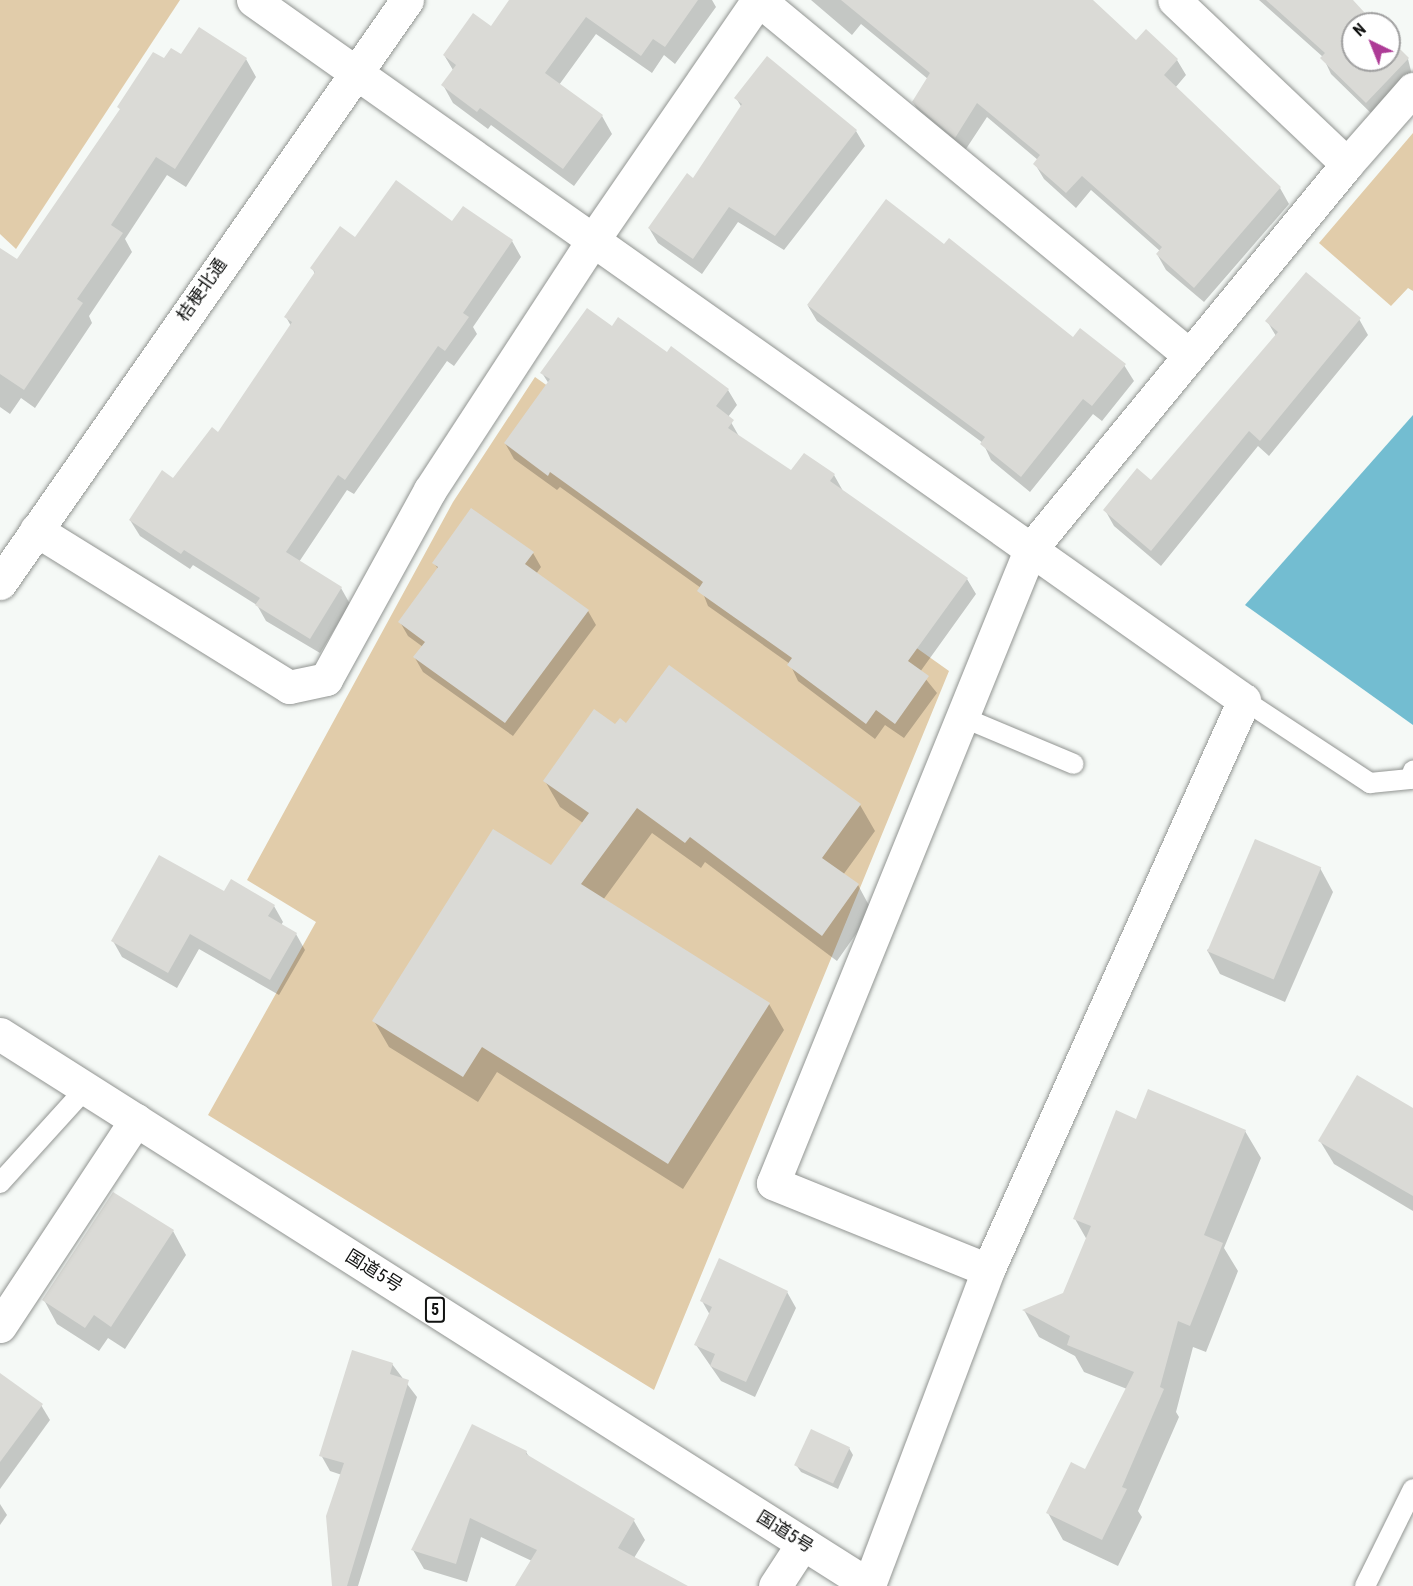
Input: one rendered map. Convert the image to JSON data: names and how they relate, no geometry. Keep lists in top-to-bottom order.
{
  "streets": {
    "main road": ["桔梗北通", "国道5号", "5"]
  },
  "north": "top left"
}
